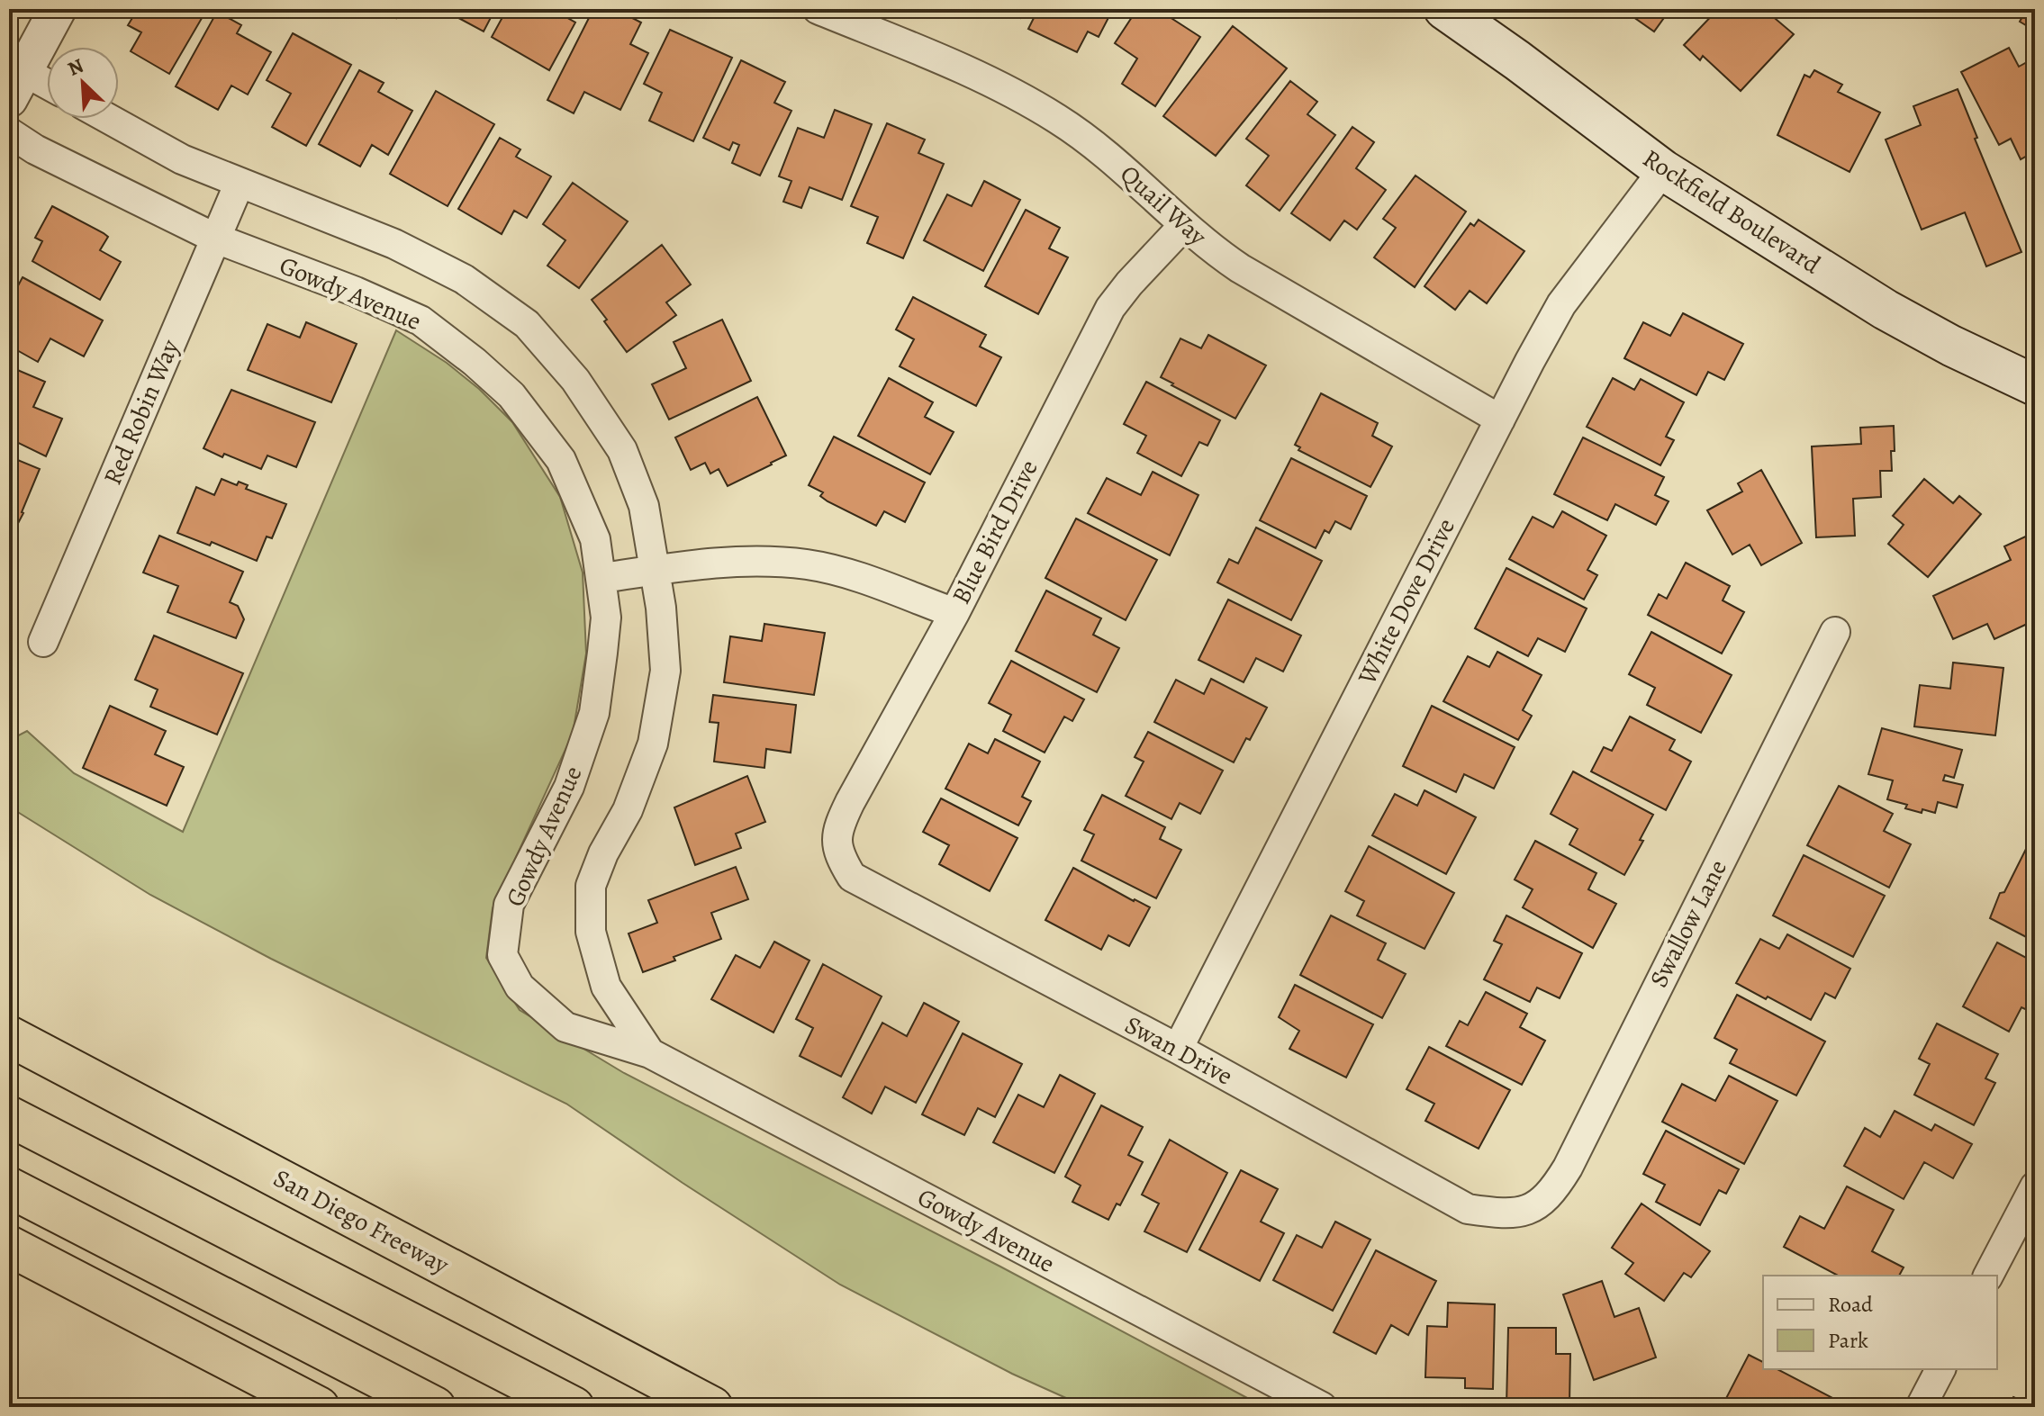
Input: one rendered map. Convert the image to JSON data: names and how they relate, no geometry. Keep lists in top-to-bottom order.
{
  "streets": {
    "highway": ["San Diego Freeway"],
    "main road": ["Rockfield Boulevard"],
    "street": [
      "Quail Way",
      "Gowdy Avenue",
      "Red Robin Way",
      "Blue Bird Drive",
      "White Dove Drive",
      "Swallow Lane",
      "Swan Drive"
    ]
  },
  "crossings": [
    ["Quail Way", "Blue Bird Drive"],
    ["Quail Way", "White Dove Drive"],
    ["Rockfield Boulevard", "White Dove Drive"],
    ["Gowdy Avenue", "Red Robin Way"],
    ["Blue Bird Drive", "Swan Drive"],
    ["White Dove Drive", "Swan Drive"],
    ["Swallow Lane", "Swan Drive"]
  ],
  "legend": ["Road", "Park"],
  "north": "top left"
}
